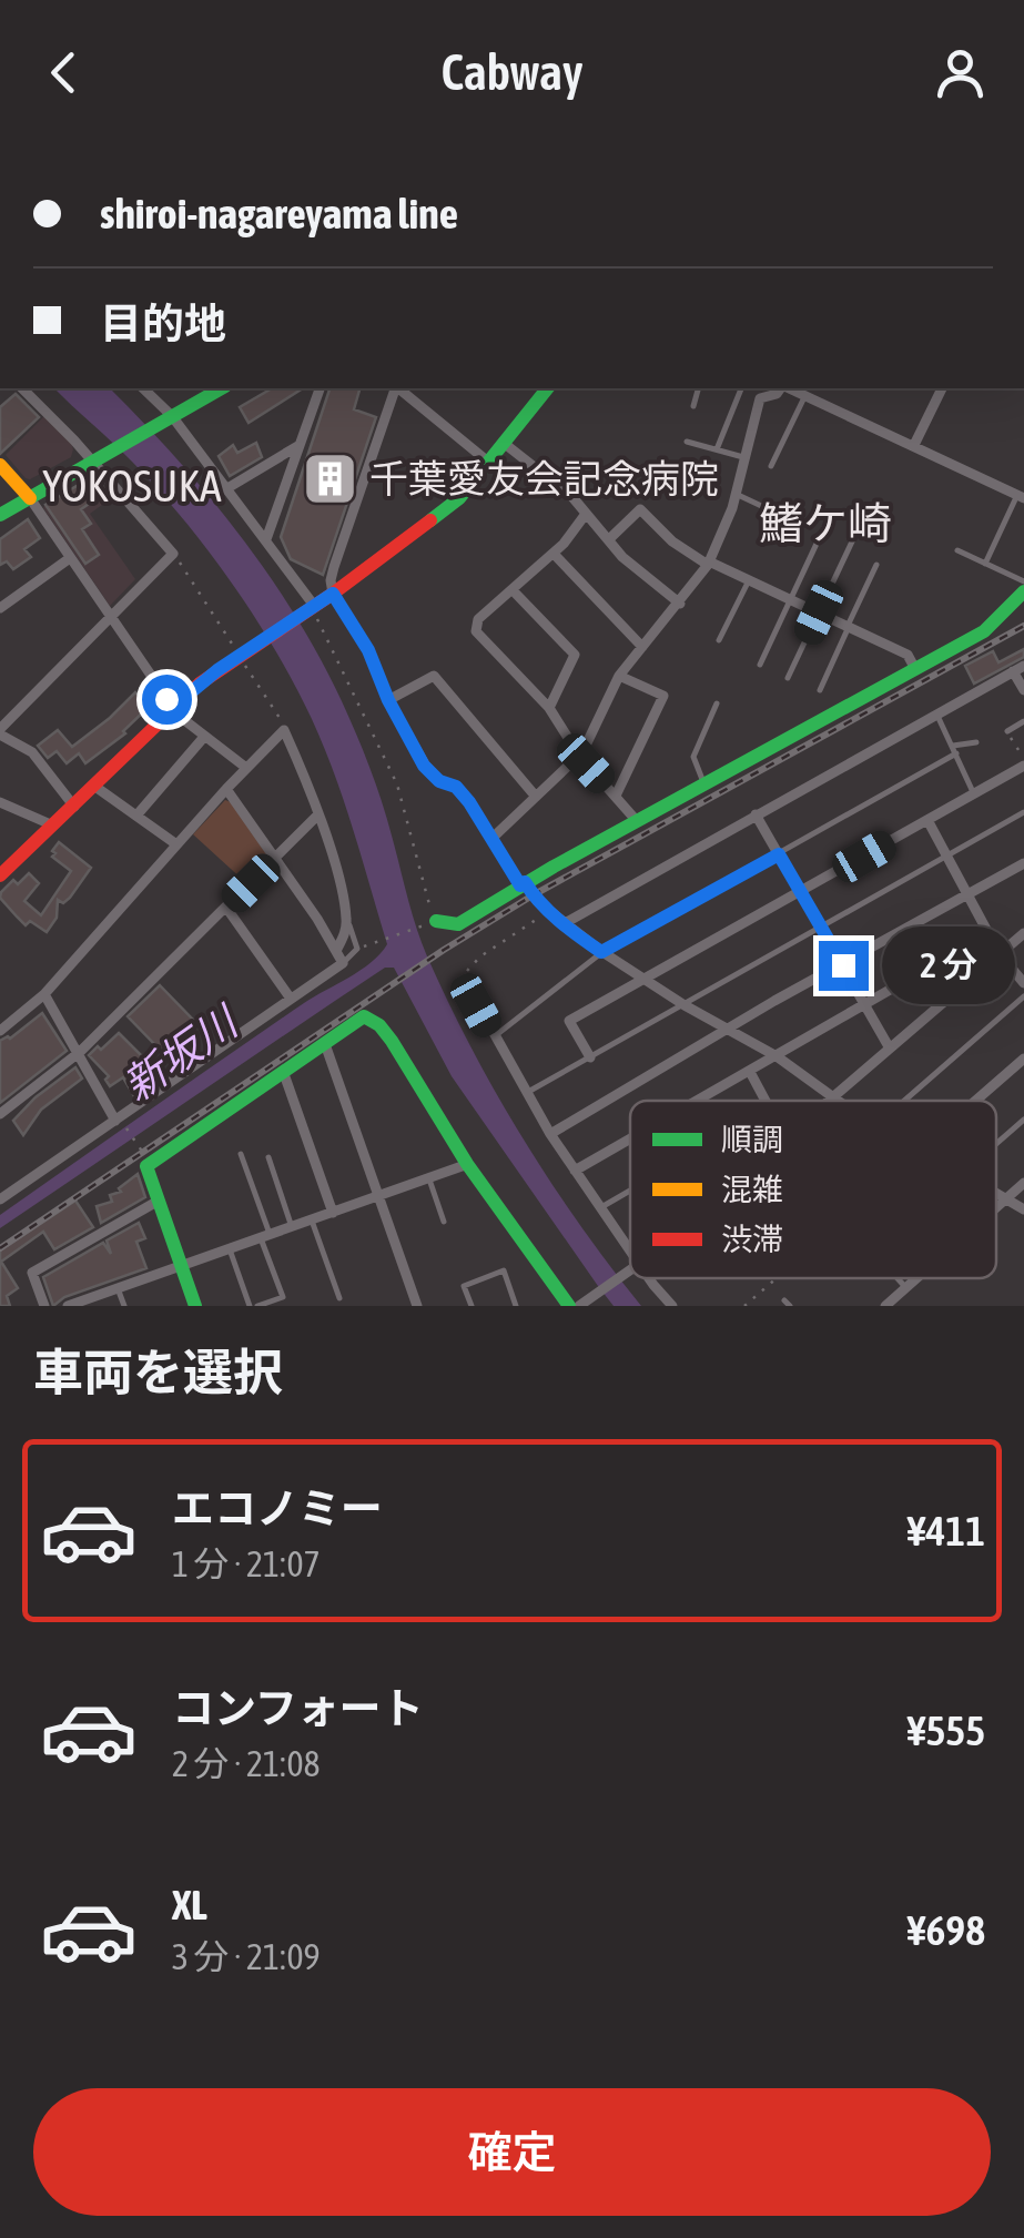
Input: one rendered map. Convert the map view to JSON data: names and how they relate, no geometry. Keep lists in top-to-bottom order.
{
  "districts": ["YOKOSUKA", "鰭ケ崎"],
  "water": ["新坂川"],
  "places": {
    "building": ["千葉愛友会記念病院"]
  },
  "legend": ["順調", "混雑", "渋滞"],
  "page": {
    "header": "Cabway",
    "banner": ["shiroi-nagareyama line", "目的地"],
    "bubble": "2 分",
    "heading": "車両を選択",
    "list": [
      {
        "name": "エコノミー",
        "note": "1 分 · 21:07",
        "value": "¥411"
      },
      {
        "name": "コンフォート",
        "note": "2 分 · 21:08",
        "value": "¥555"
      },
      {
        "name": "XL",
        "note": "3 分 · 21:09",
        "value": "¥698"
      }
    ],
    "buttons": "確定"
  }
}
